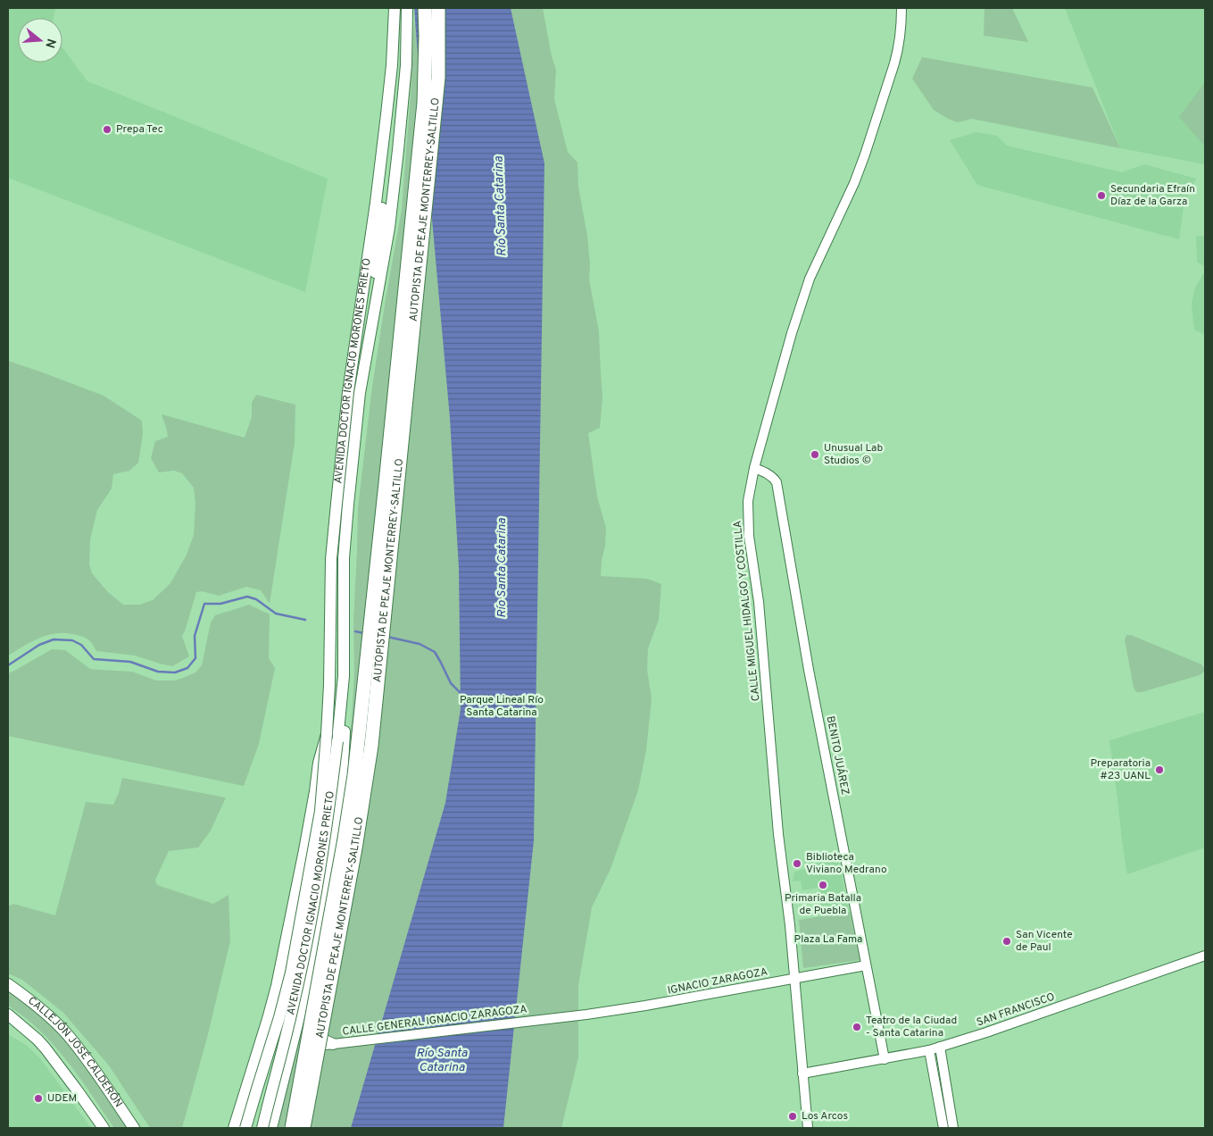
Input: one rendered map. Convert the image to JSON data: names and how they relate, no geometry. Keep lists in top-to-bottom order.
{
  "streets": {
    "highway": ["AUTOPISTA DE PEAJE MONTERREY-SALTILLO"],
    "main road": ["AVENIDA DOCTOR IGNACIO MORONES PRIETO", "CALLEJÓN JOSÉ CALDERÓN"],
    "street": [
      "CALLE MIGUEL HIDALGO Y COSTILLA",
      "BENITO JUÁREZ",
      "IGNACIO ZARAGOZA",
      "SAN FRANCISCO",
      "CALLE GENERAL IGNACIO ZARAGOZA"
    ]
  },
  "crossings": [
    ["AVENIDA DOCTOR IGNACIO MORONES PRIETO", "CALLE GENERAL IGNACIO ZARAGOZA"],
    ["CALLE MIGUEL HIDALGO Y COSTILLA", "BENITO JUÁREZ"],
    ["CALLE MIGUEL HIDALGO Y COSTILLA", "IGNACIO ZARAGOZA"],
    ["CALLE MIGUEL HIDALGO Y COSTILLA", "SAN FRANCISCO"],
    ["BENITO JUÁREZ", "IGNACIO ZARAGOZA"],
    ["BENITO JUÁREZ", "SAN FRANCISCO"],
    ["IGNACIO ZARAGOZA", "CALLE GENERAL IGNACIO ZARAGOZA"]
  ],
  "water": ["Río Santa Catarina"],
  "parks": ["Parque Lineal Río Santa Catarina", "Plaza La Fama"],
  "places": [
    "Prepa Tec",
    "Secundaria Efraín Díaz de la Garza",
    "Unusual Lab Studios ©",
    "Preparatoria #23 UANL",
    "Biblioteca Viviano Medrano",
    "Primaria Batalla de Puebla",
    "San Vicente de Paul",
    "Teatro de la Ciudad - Santa Catarina",
    "UDEM",
    "Los Arcos"
  ],
  "north": "right"
}
